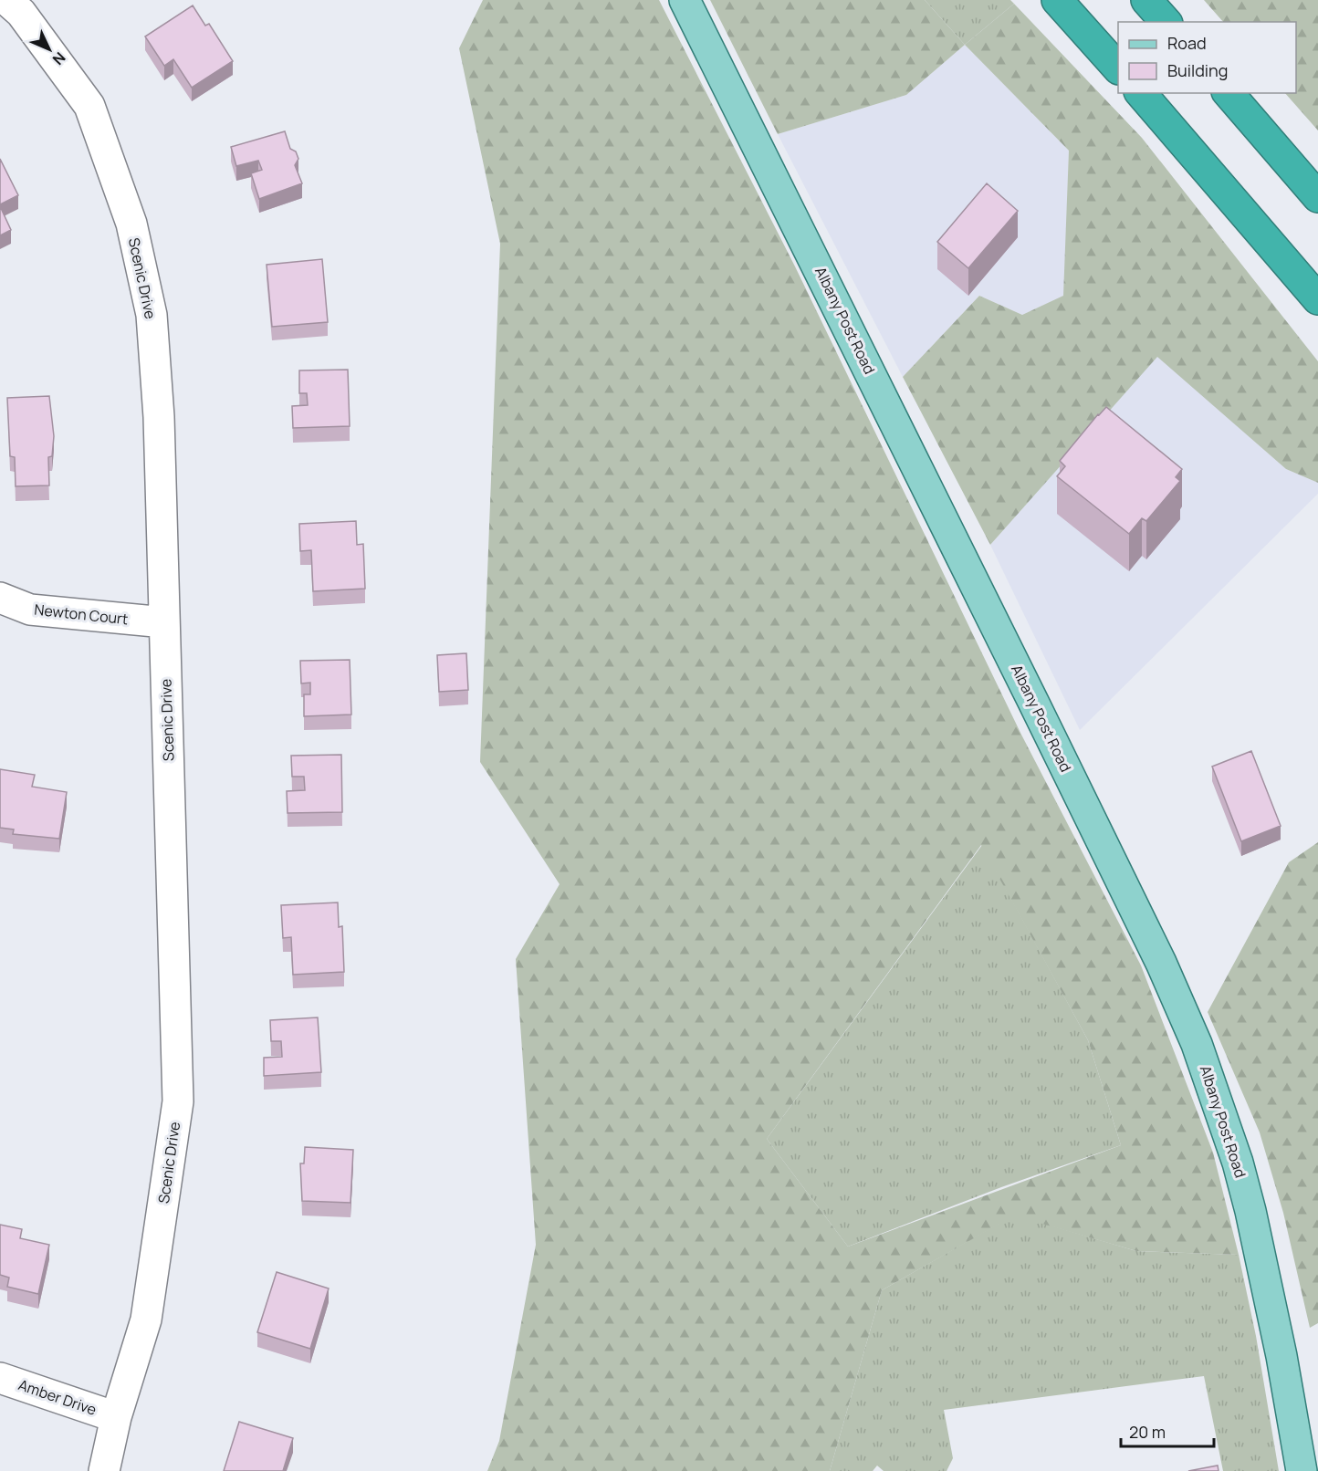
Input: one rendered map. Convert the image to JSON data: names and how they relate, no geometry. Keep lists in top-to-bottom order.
{
  "streets": {
    "main road": ["Albany Post Road"],
    "street": ["Scenic Drive", "Newton Court", "Amber Drive"]
  },
  "crossings": [
    ["Scenic Drive", "Newton Court"],
    ["Scenic Drive", "Amber Drive"]
  ],
  "legend": ["Road", "Building"],
  "scale_bar": "20 m",
  "north": "bottom right"
}
